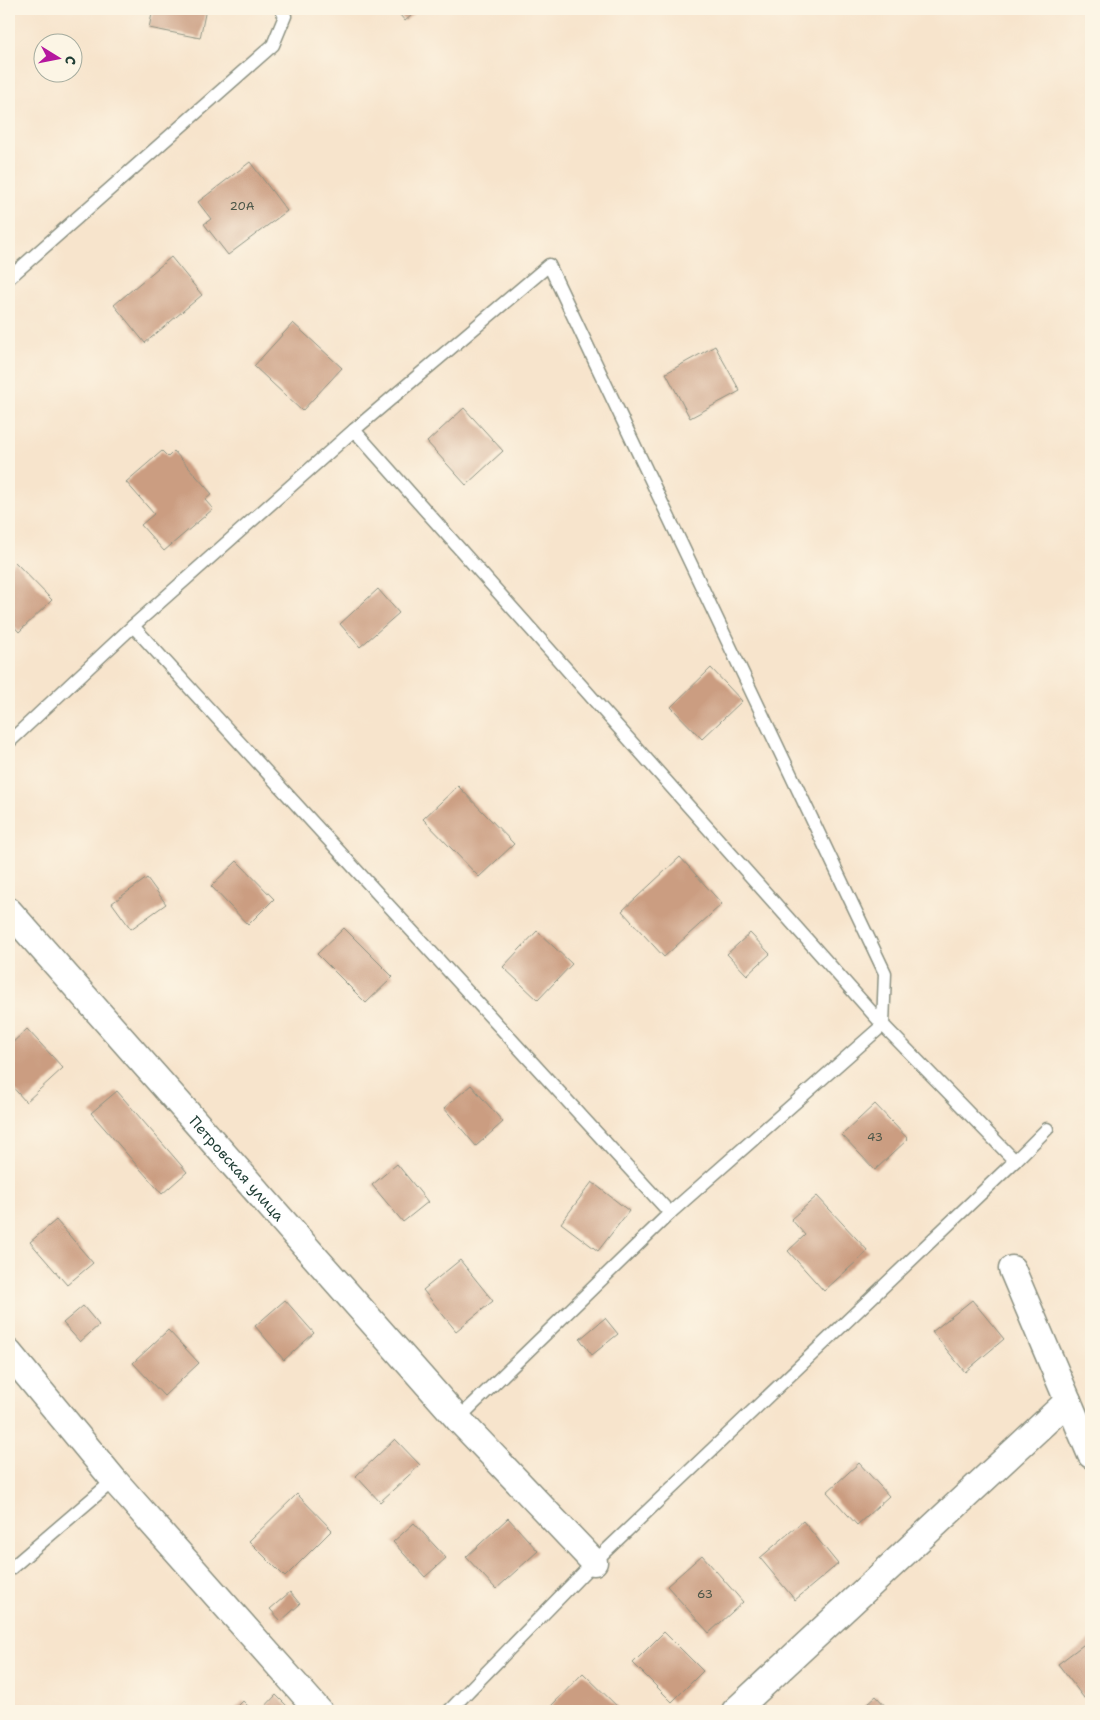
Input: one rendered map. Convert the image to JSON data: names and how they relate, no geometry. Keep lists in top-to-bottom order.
{
  "streets": {
    "street": ["Петровская улица"]
  },
  "house_numbers": ["20А", "43", "63"],
  "north": "right"
}
